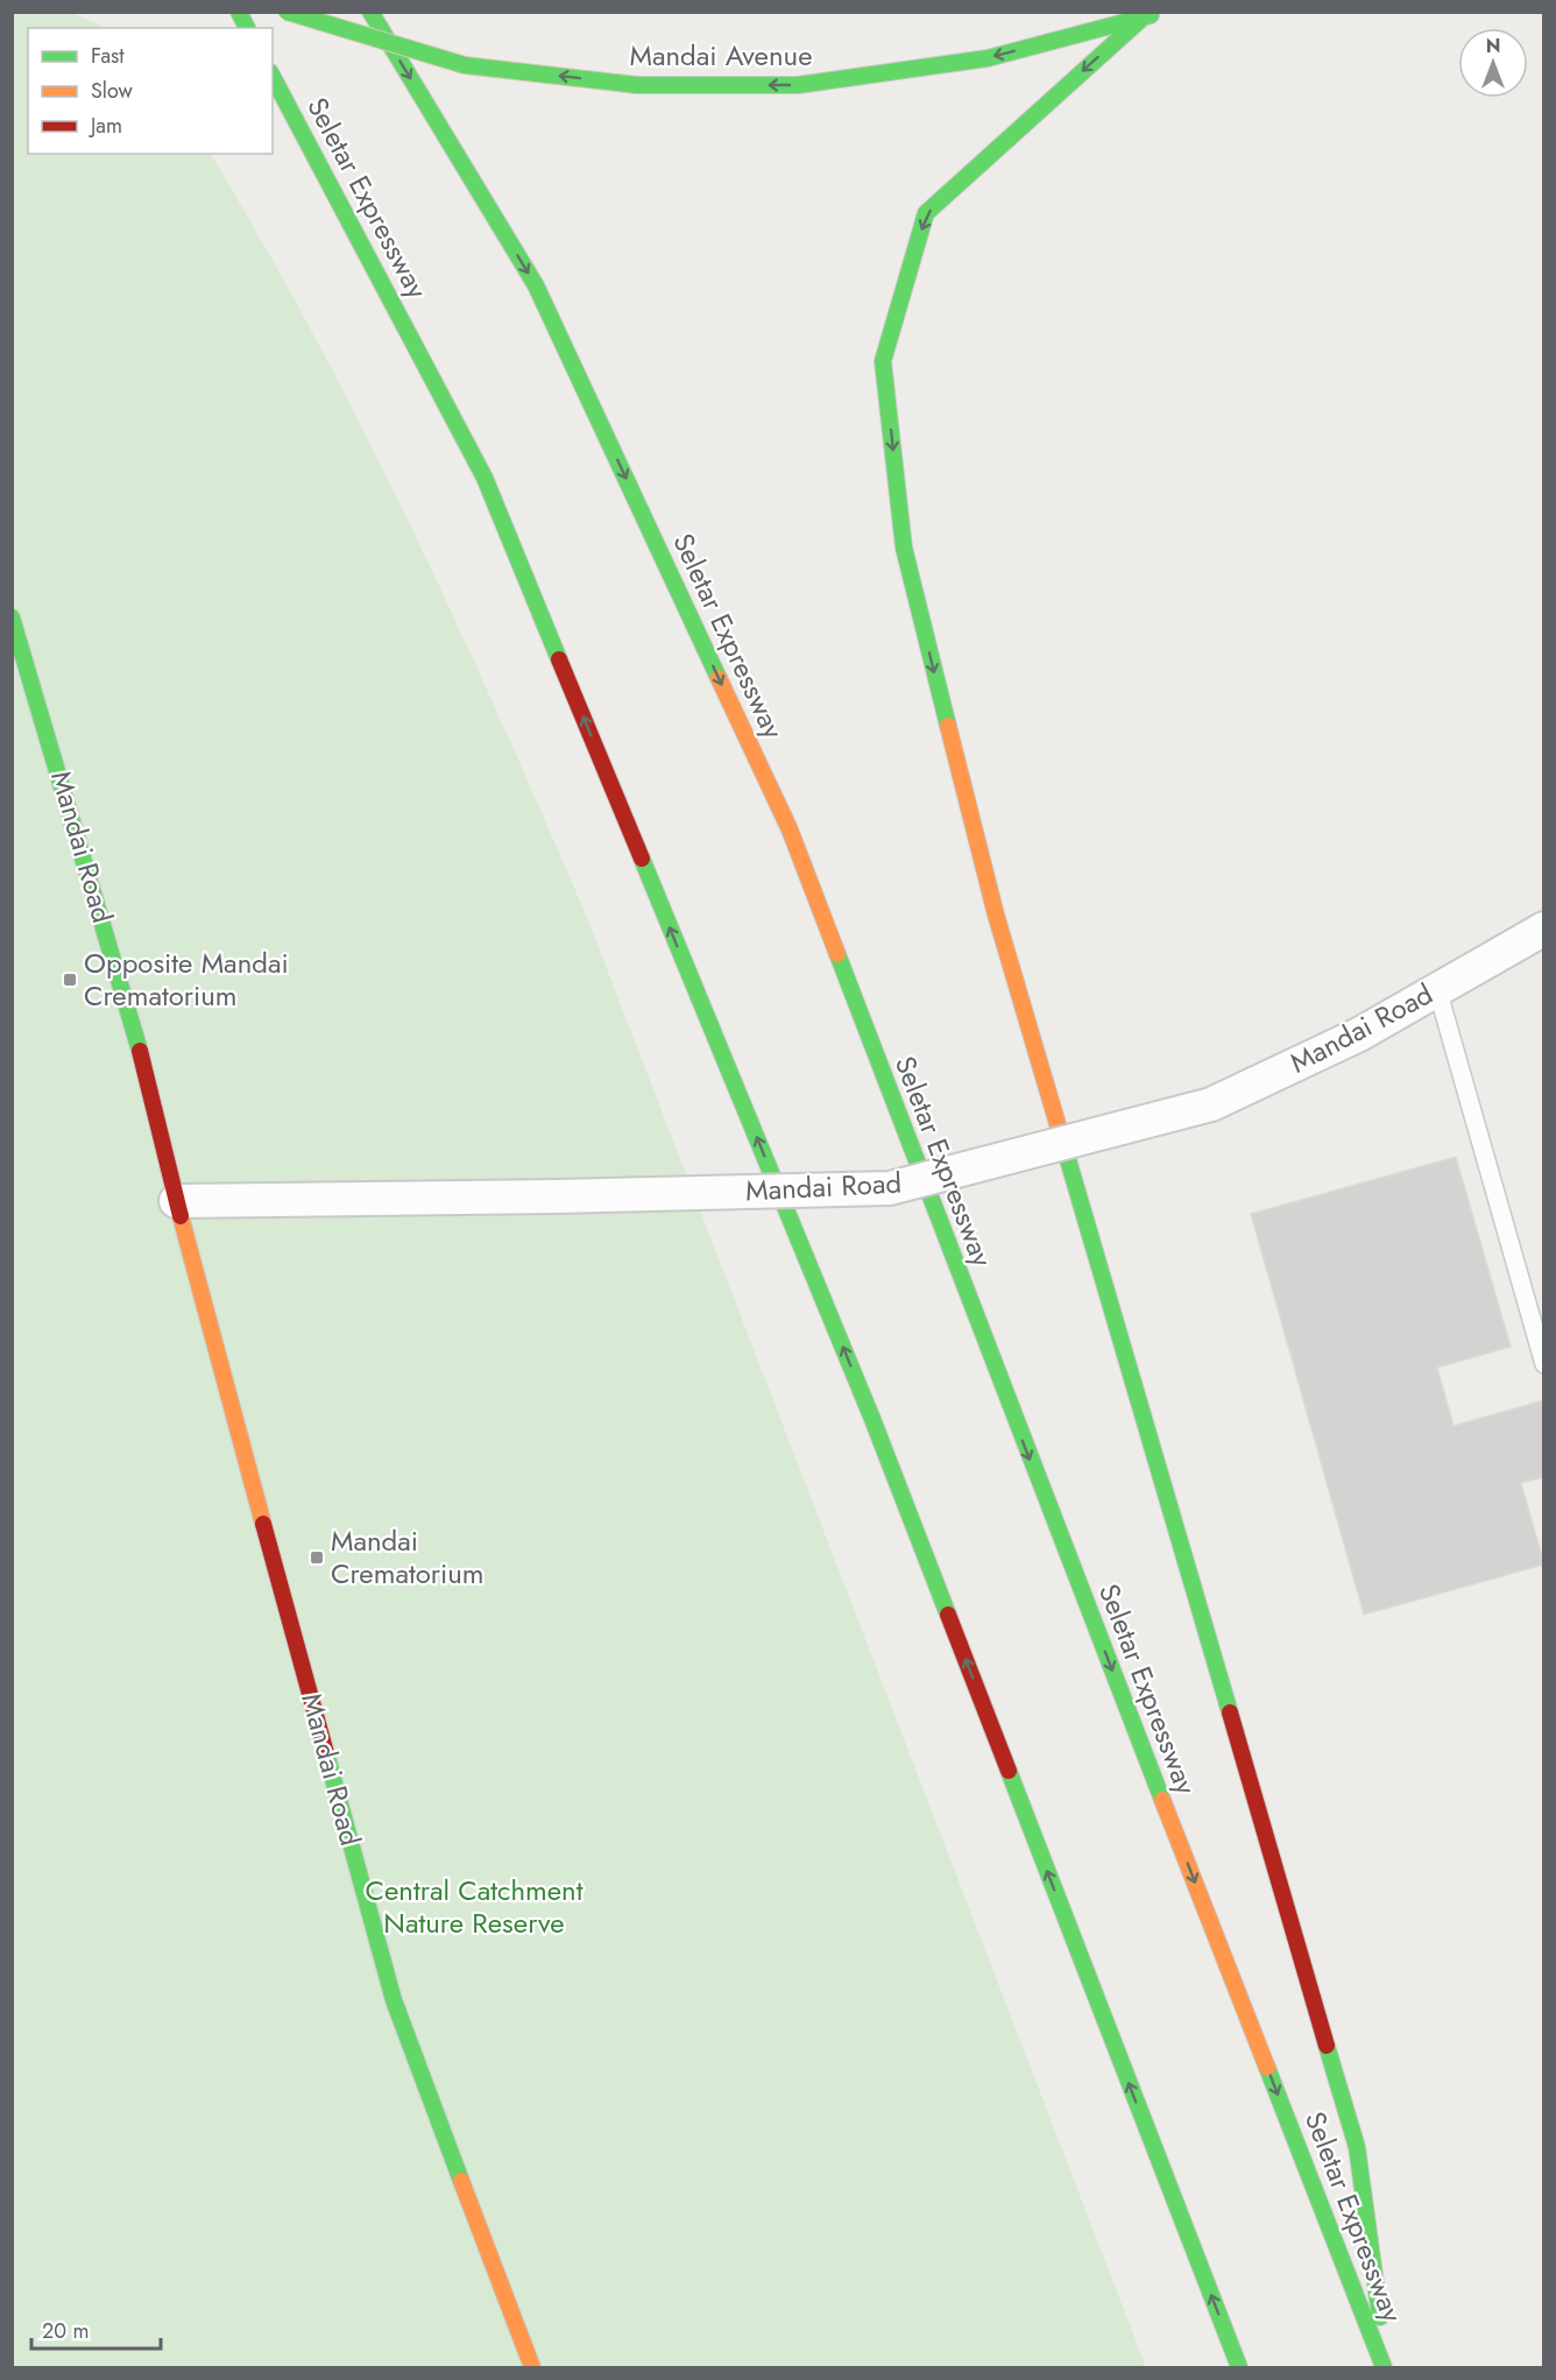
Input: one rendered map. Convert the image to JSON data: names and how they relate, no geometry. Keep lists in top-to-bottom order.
{
  "streets": {
    "main road": ["Mandai Avenue", "Seletar Expressway", "Mandai Road"]
  },
  "one_way": ["Mandai Avenue"],
  "parks": ["Central Catchment Nature Reserve"],
  "places": {
    "transit": ["Opposite Mandai Crematorium", "Mandai Crematorium"]
  },
  "legend": ["Fast", "Slow", "Jam"],
  "scale_bar": "20 m",
  "north": "top"
}
